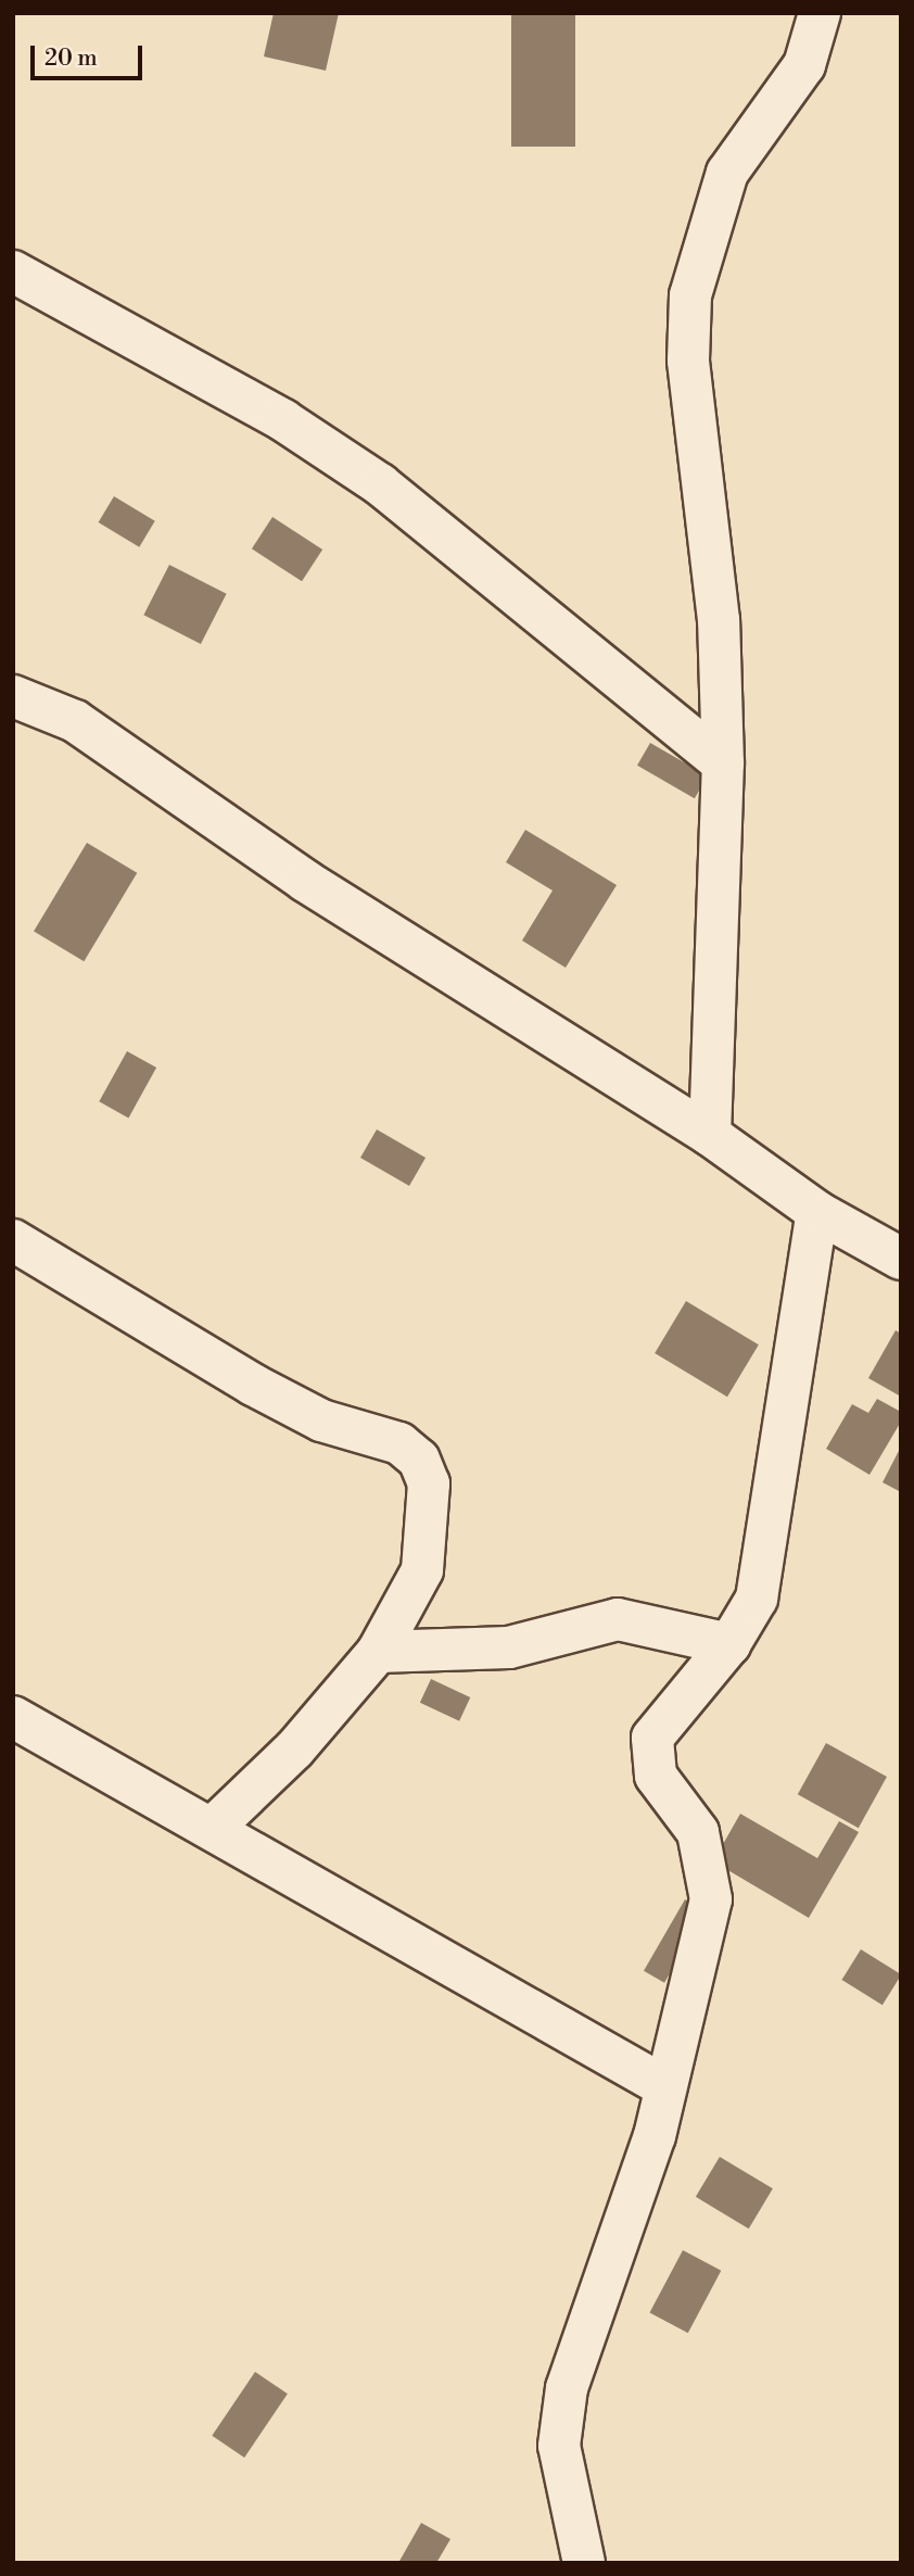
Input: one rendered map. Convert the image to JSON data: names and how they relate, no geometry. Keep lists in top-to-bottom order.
{
  "scale_bar": "20 m"
}
